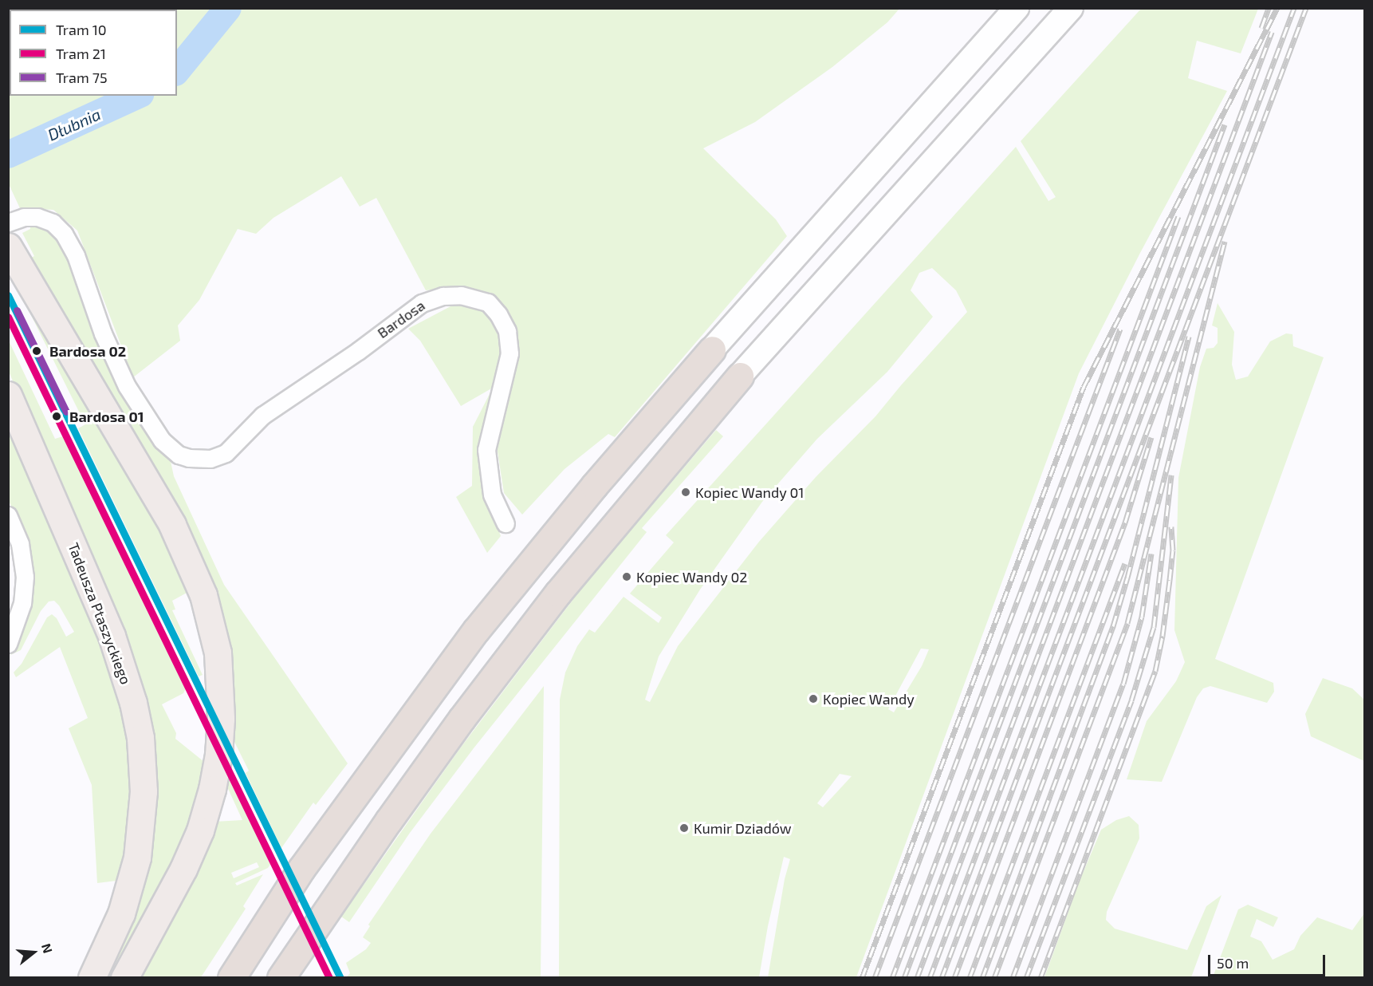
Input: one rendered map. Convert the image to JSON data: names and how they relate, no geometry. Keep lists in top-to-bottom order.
{
  "streets": {
    "main road": ["Tadeusza Ptaszyckiego"],
    "street": ["Bardosa"]
  },
  "water": ["Dłubnia"],
  "places": [
    "Bardosa 02",
    "Bardosa 01",
    "Kopiec Wandy 01",
    "Kopiec Wandy 02",
    "Kopiec Wandy",
    "Kumir Dziadów"
  ],
  "lines": ["tram line 10", "tram line 75", "tram line 21"],
  "legend": ["Tram 10", "Tram 21", "Tram 75"],
  "scale_bar": "50 m",
  "north": "right"
}
